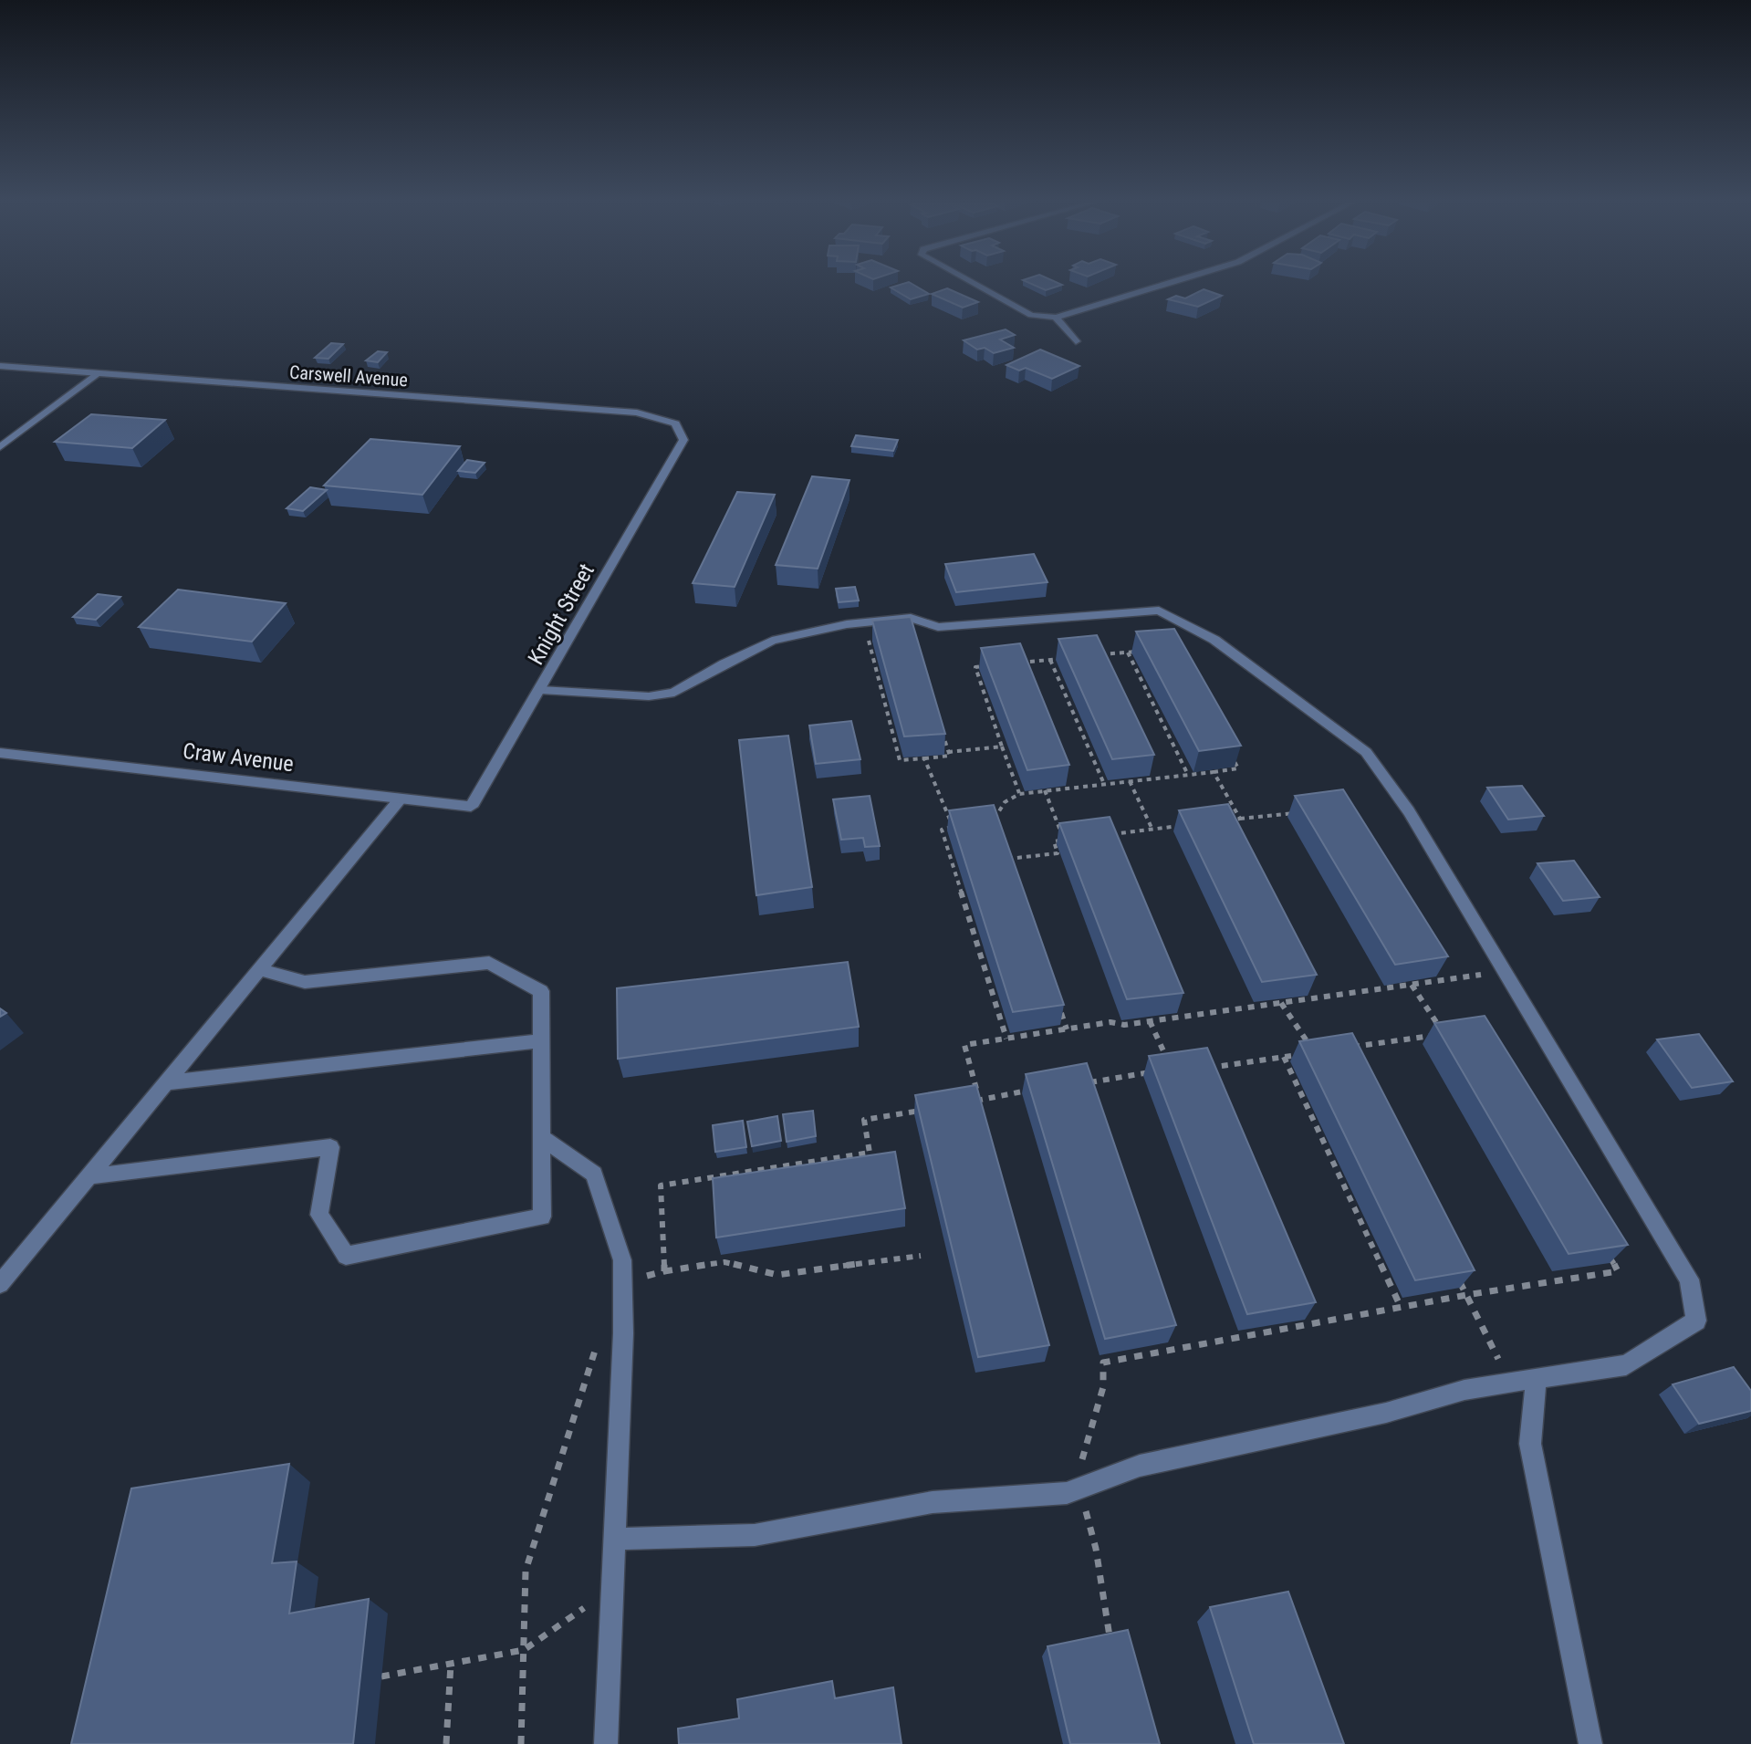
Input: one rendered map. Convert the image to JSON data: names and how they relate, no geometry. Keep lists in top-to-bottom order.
{
  "streets": {
    "street": ["Carswell Avenue", "Knight Street", "Craw Avenue"]
  },
  "crossings": [
    ["Carswell Avenue", "Knight Street"],
    ["Knight Street", "Craw Avenue"]
  ]
}
